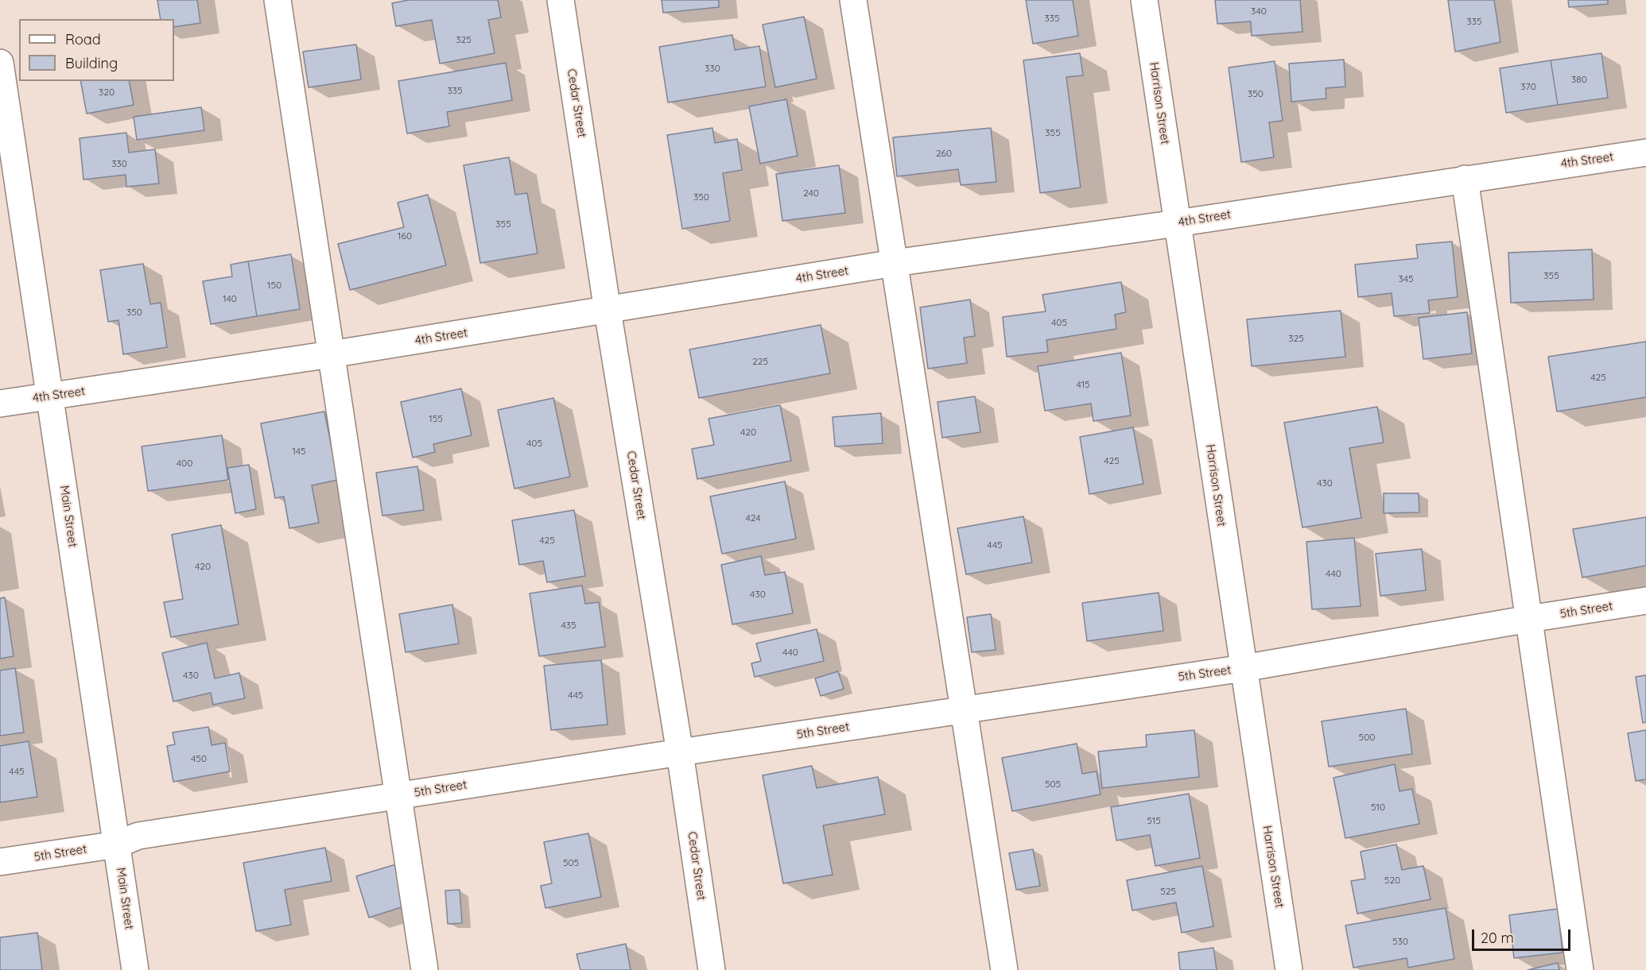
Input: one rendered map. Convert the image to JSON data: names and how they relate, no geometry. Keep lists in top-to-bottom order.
{
  "streets": {
    "street": [
      "Cedar Street",
      "Harrison Street",
      "4th Street",
      "Main Street",
      "5th Street"
    ]
  },
  "crossings": [
    ["Cedar Street", "4th Street"],
    ["Cedar Street", "5th Street"],
    ["Harrison Street", "4th Street"],
    ["Harrison Street", "5th Street"],
    ["4th Street", "Main Street"],
    ["Main Street", "5th Street"]
  ],
  "house_numbers": [
    "340",
    "335",
    "335",
    "325",
    "330",
    "380",
    "370",
    "335",
    "320",
    "350",
    "355",
    "260",
    "330",
    "240",
    "350",
    "355",
    "160",
    "355",
    "345",
    "150",
    "140",
    "350",
    "405",
    "325",
    "225",
    "425",
    "415",
    "155",
    "420",
    "405",
    "145",
    "425",
    "400",
    "430",
    "424",
    "425",
    "445",
    "420",
    "440",
    "430",
    "435",
    "440",
    "430",
    "445",
    "500",
    "450",
    "445",
    "505",
    "510",
    "515",
    "505",
    "520",
    "525",
    "530"
  ],
  "legend": ["Road", "Building"],
  "scale_bar": "20 m"
}
